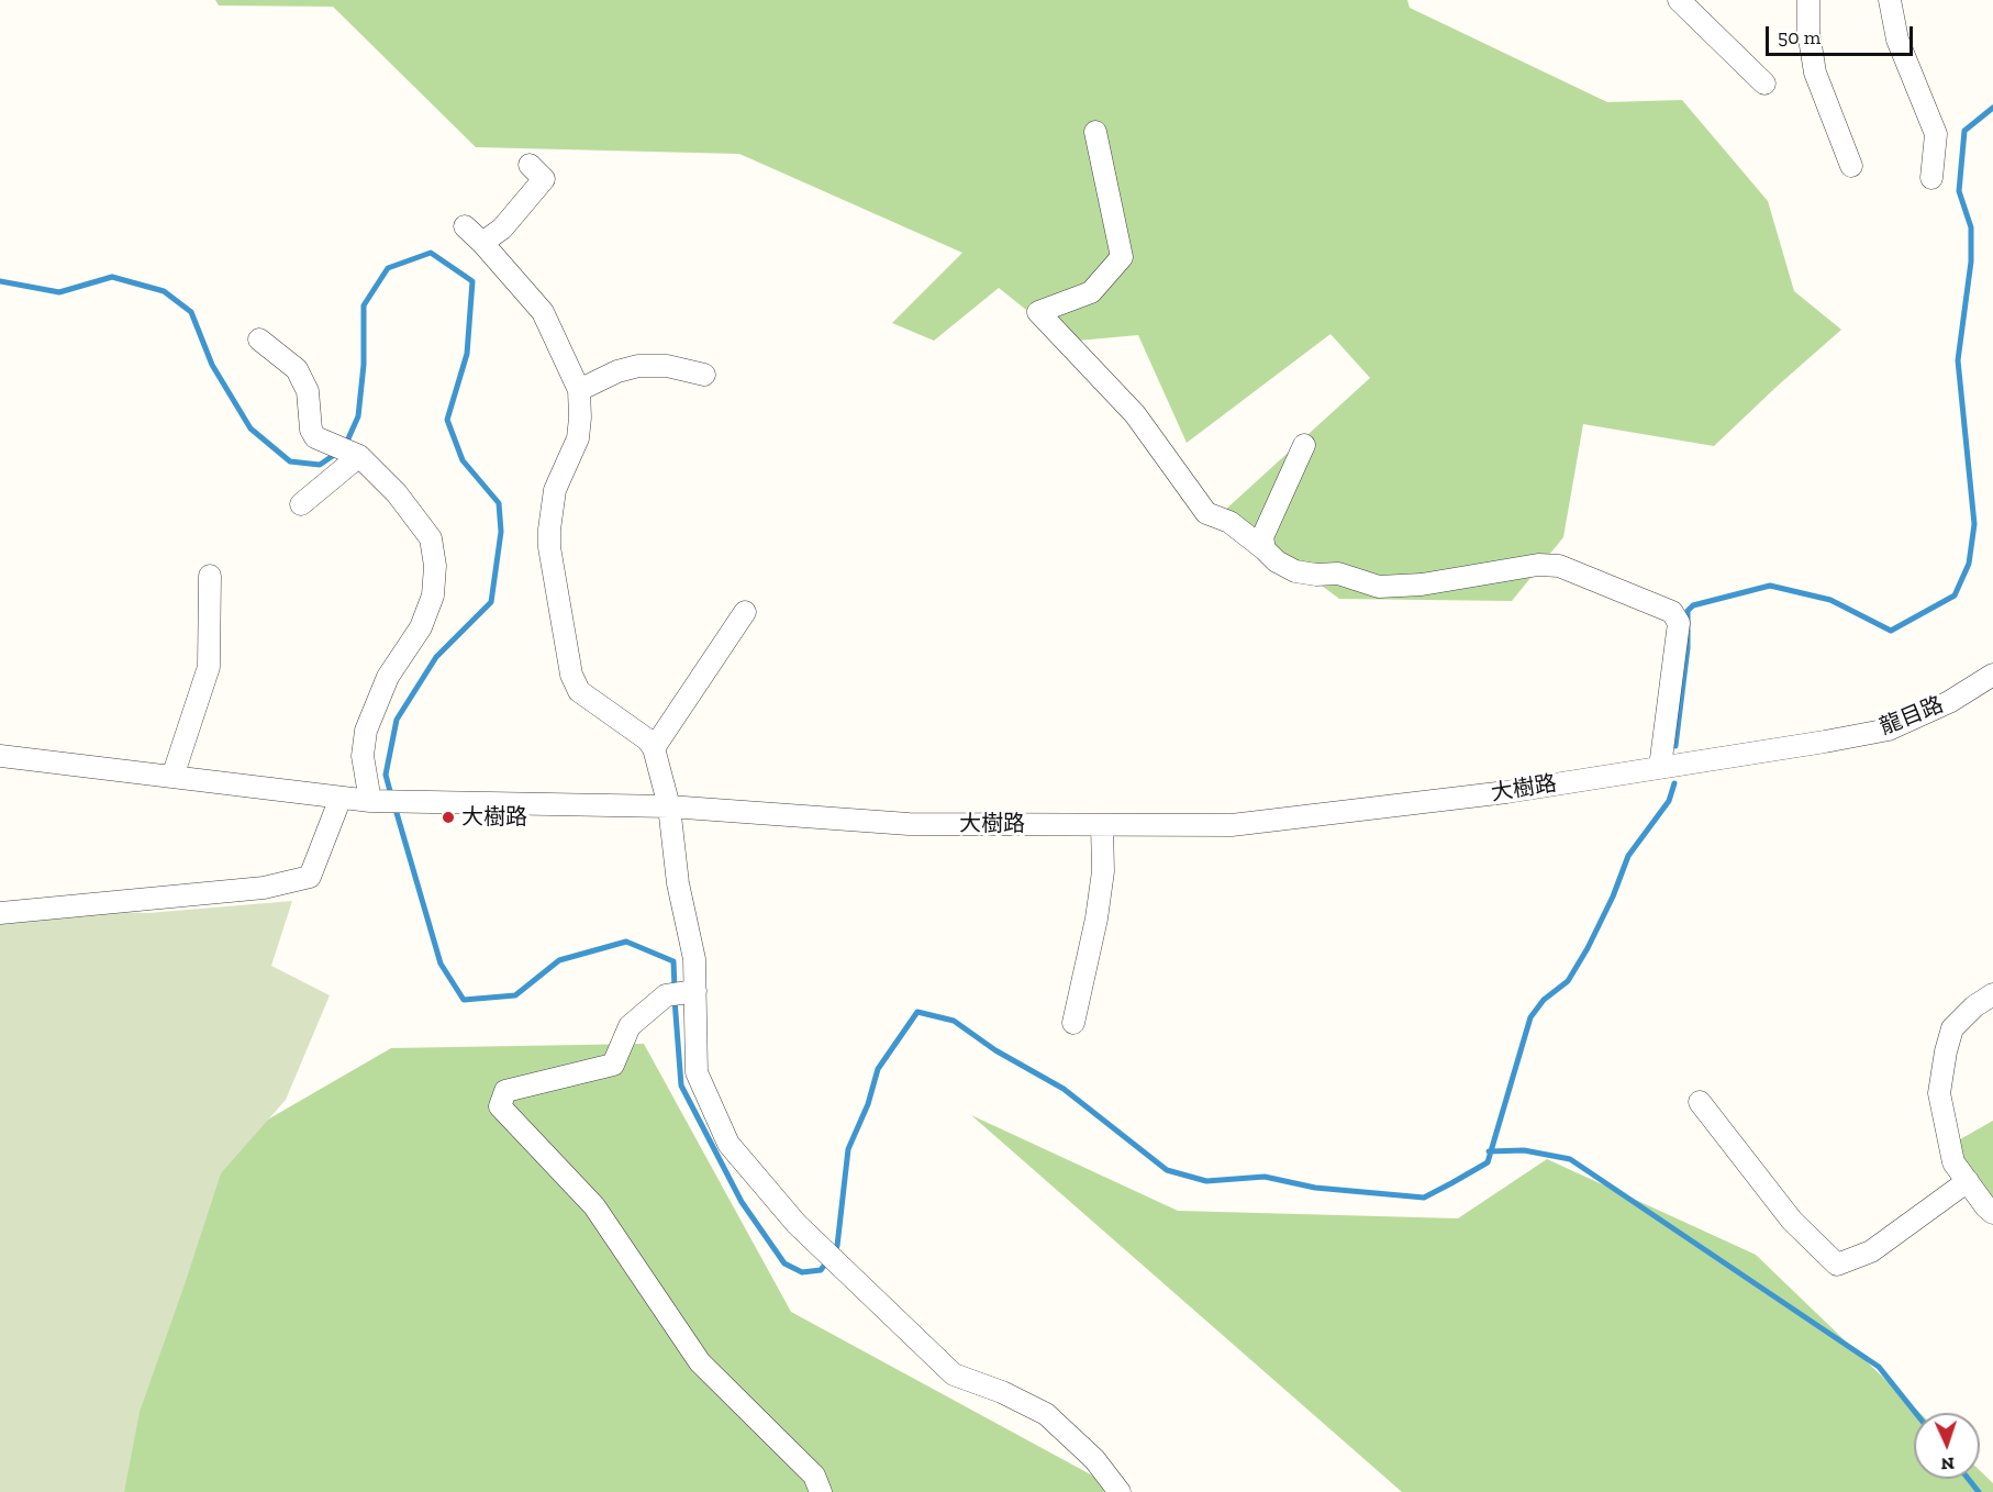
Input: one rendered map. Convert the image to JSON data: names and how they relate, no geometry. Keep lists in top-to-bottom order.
{
  "streets": {
    "street": ["龍目路", "大樹路"]
  },
  "crossings": [
    ["龍目路", "大樹路"]
  ],
  "places": ["大樹路"],
  "scale_bar": "50 m",
  "north": "bottom"
}
